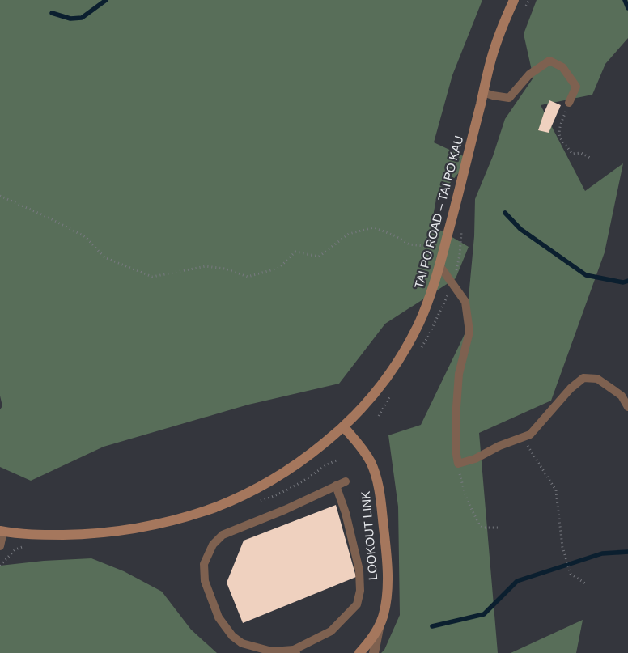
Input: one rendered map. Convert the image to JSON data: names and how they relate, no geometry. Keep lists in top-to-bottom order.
{
  "streets": {
    "main road": ["TAI PO ROAD – TAI PO KAU", "LOOKOUT LINK"]
  },
  "crossings": [
    ["TAI PO ROAD – TAI PO KAU", "LOOKOUT LINK"]
  ]
}
